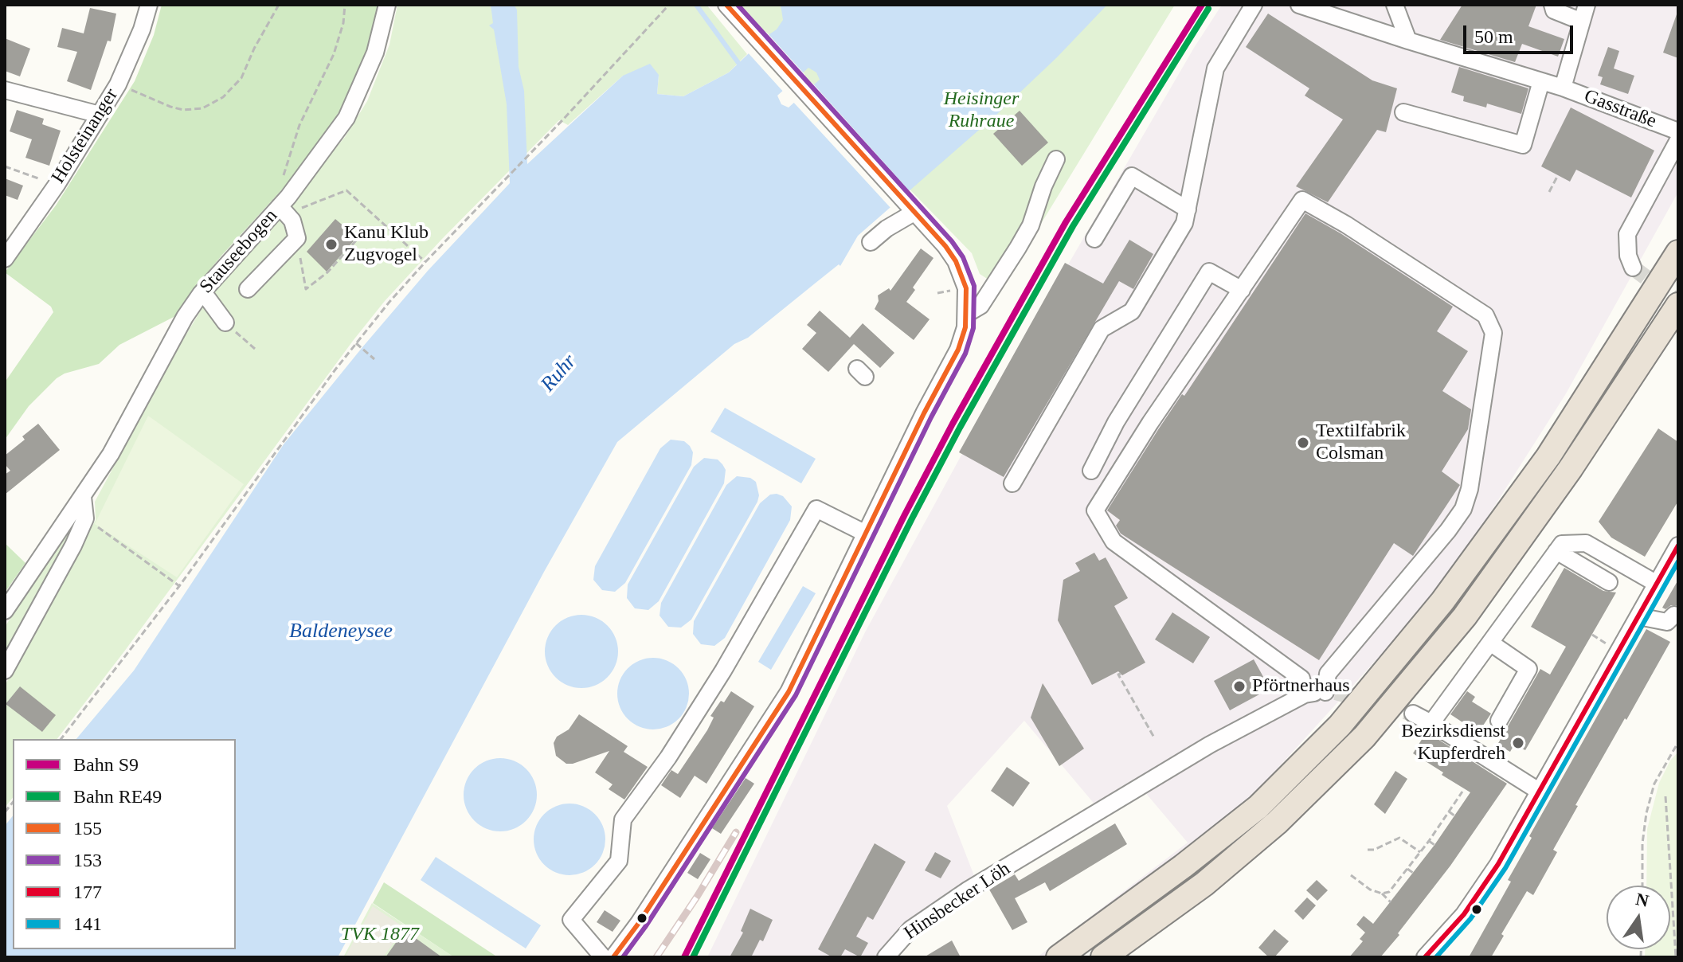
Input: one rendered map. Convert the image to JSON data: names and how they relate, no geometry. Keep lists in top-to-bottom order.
{
  "streets": {
    "street": [
      "Gasstraße",
      "Holsteinanger",
      "Stauseebogen",
      "Hinsbecker Löh"
    ]
  },
  "water": ["Ruhr", "Baldeneysee"],
  "parks": ["Heisinger Ruhraue", "TVK 1877"],
  "places": [
    "Kanu Klub Zugvogel",
    "Textilfabrik Colsman",
    "Pförtnerhaus",
    "Bezirksdienst Kupferdreh"
  ],
  "lines": [
    "rail line S9",
    "transit line 155",
    "transit line 153",
    "rail line RE49",
    "transit line 177",
    "transit line 141"
  ],
  "legend": [
    "Bahn S9",
    "Bahn RE49",
    "155",
    "153",
    "177",
    "141"
  ],
  "scale_bar": "50 m",
  "north": "top"
}
